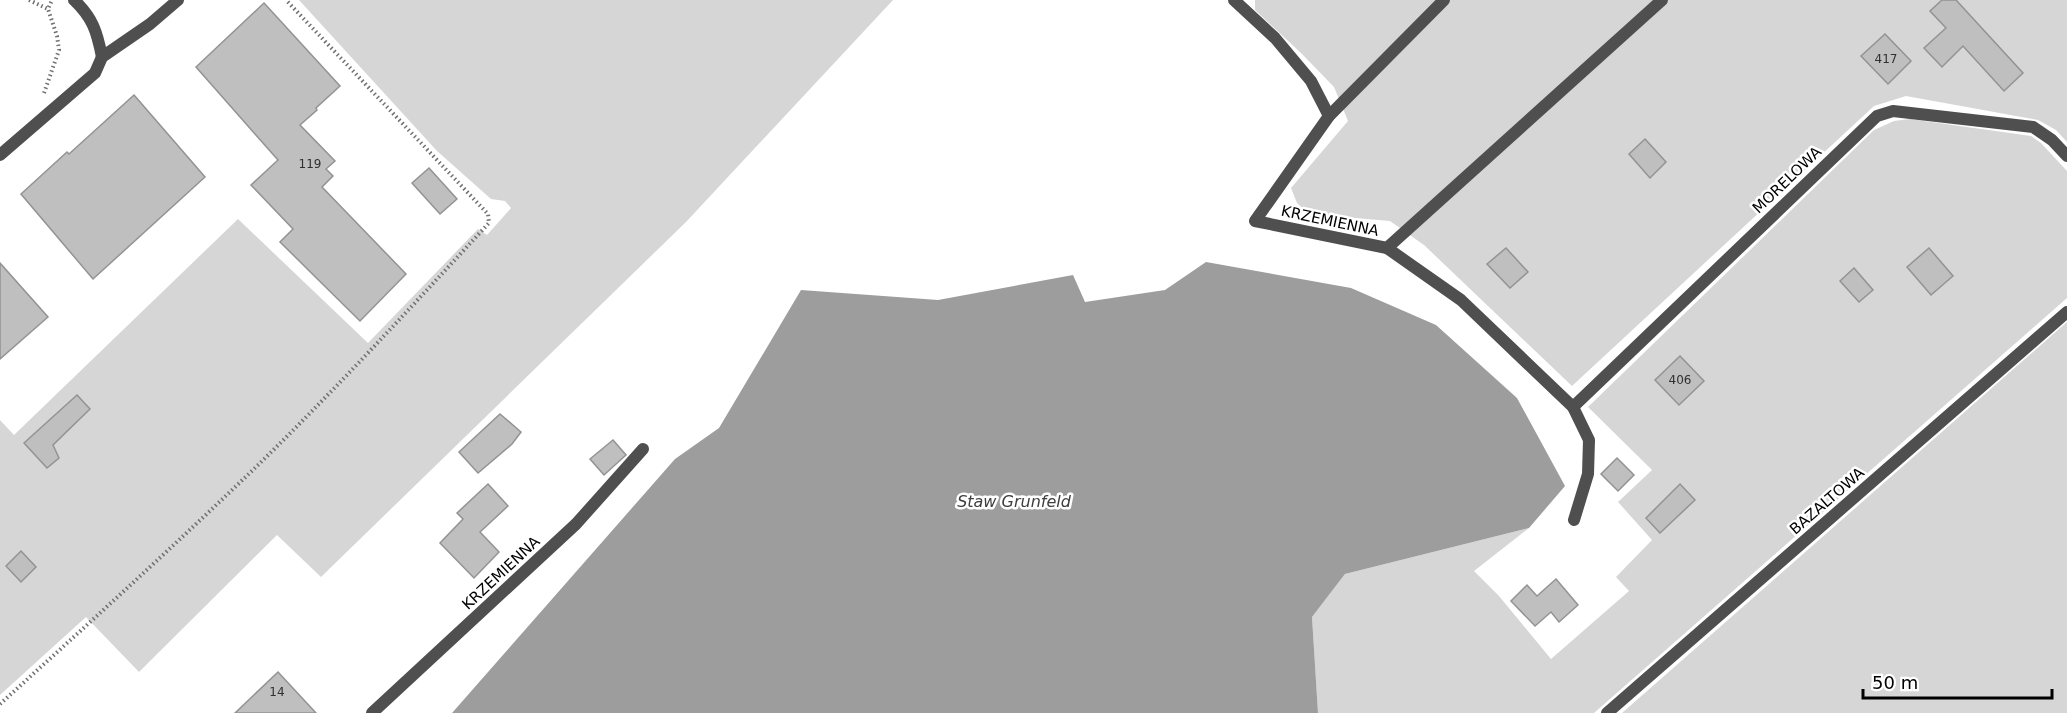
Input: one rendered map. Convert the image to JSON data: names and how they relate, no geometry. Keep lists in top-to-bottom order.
{
  "streets": {
    "street": ["MORELOWA", "KRZEMIENNA", "BAZALTOWA"]
  },
  "crossings": [
    ["MORELOWA", "KRZEMIENNA"]
  ],
  "water": ["Staw Grunfeld"],
  "house_numbers": [
    "417",
    "119",
    "406",
    "14"
  ],
  "scale_bar": "50 m"
}
